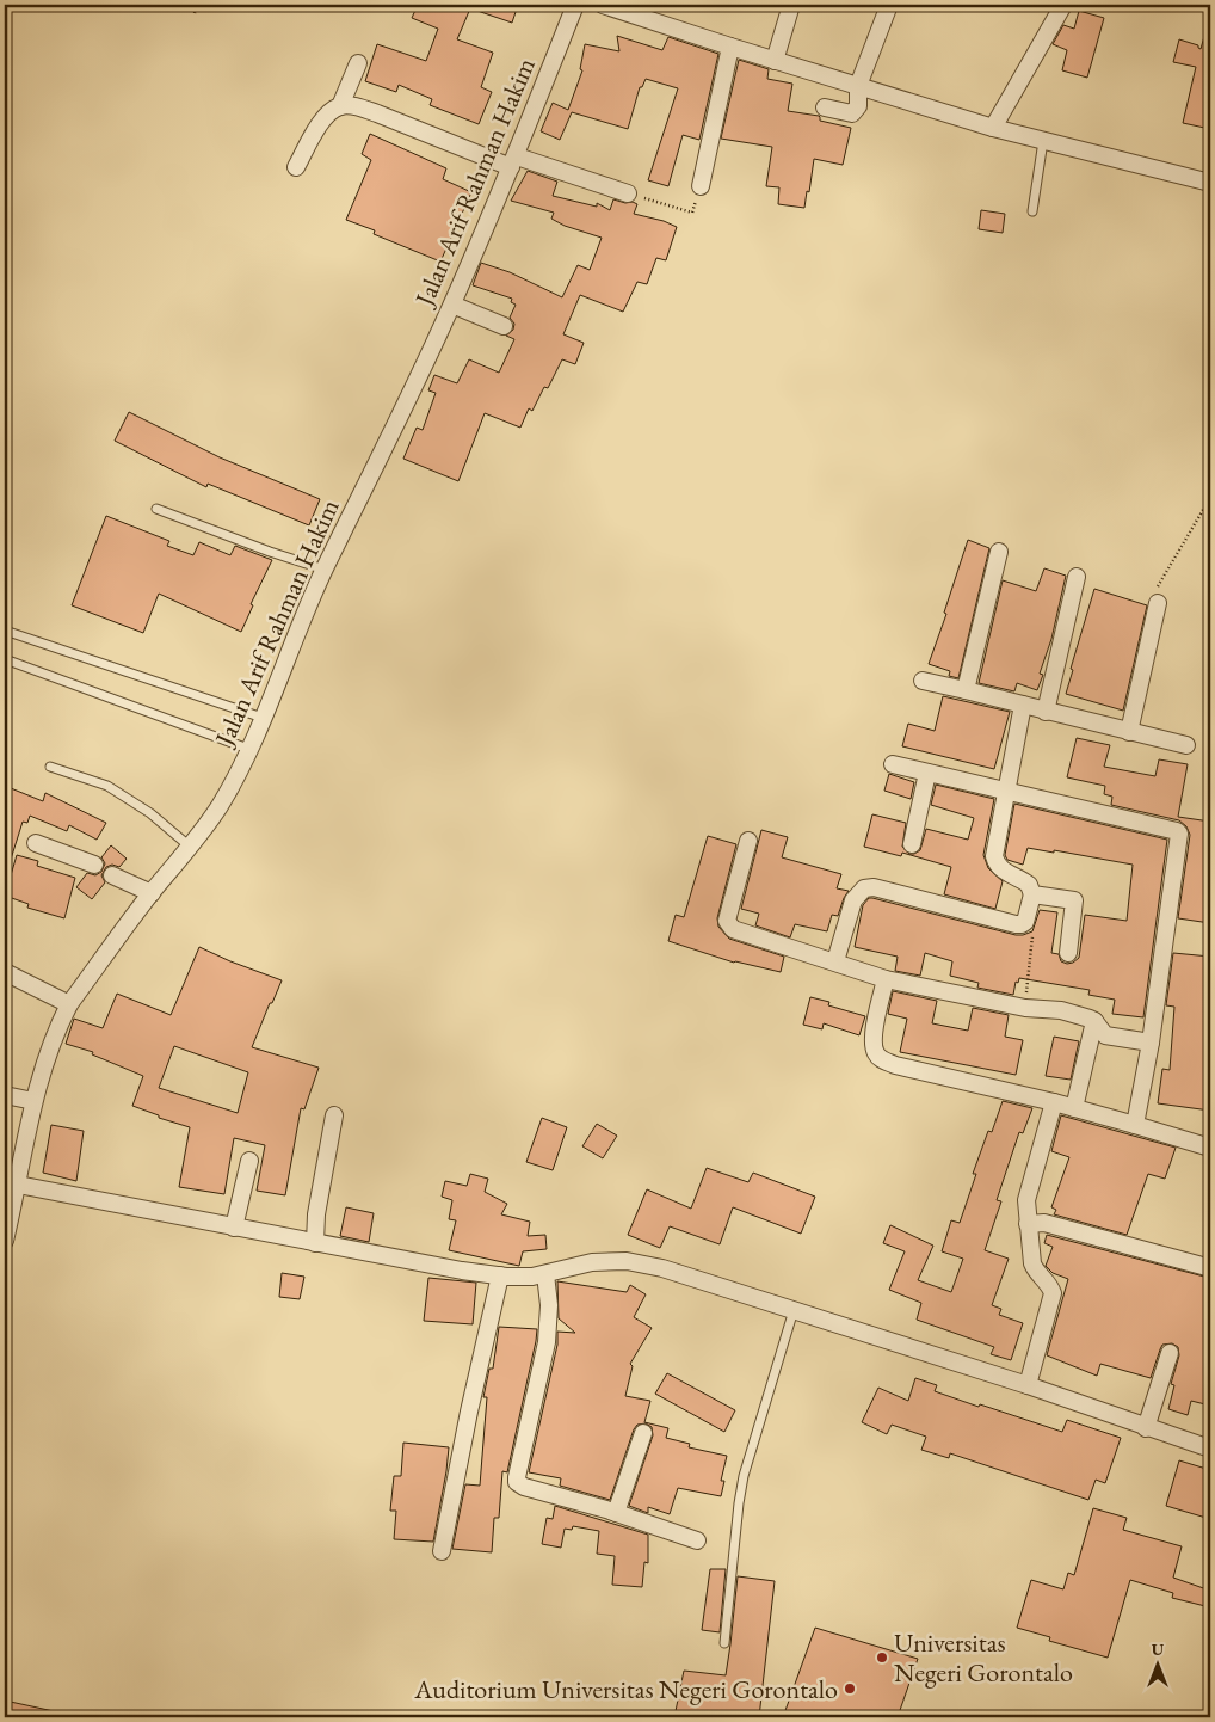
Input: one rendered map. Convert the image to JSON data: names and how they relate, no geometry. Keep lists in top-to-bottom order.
{
  "streets": {
    "street": ["Jalan Arif Rahman Hakim"]
  },
  "places": ["Universitas Negeri Gorontalo", "Auditorium Universitas Negeri Gorontalo"],
  "north": "top"
}
